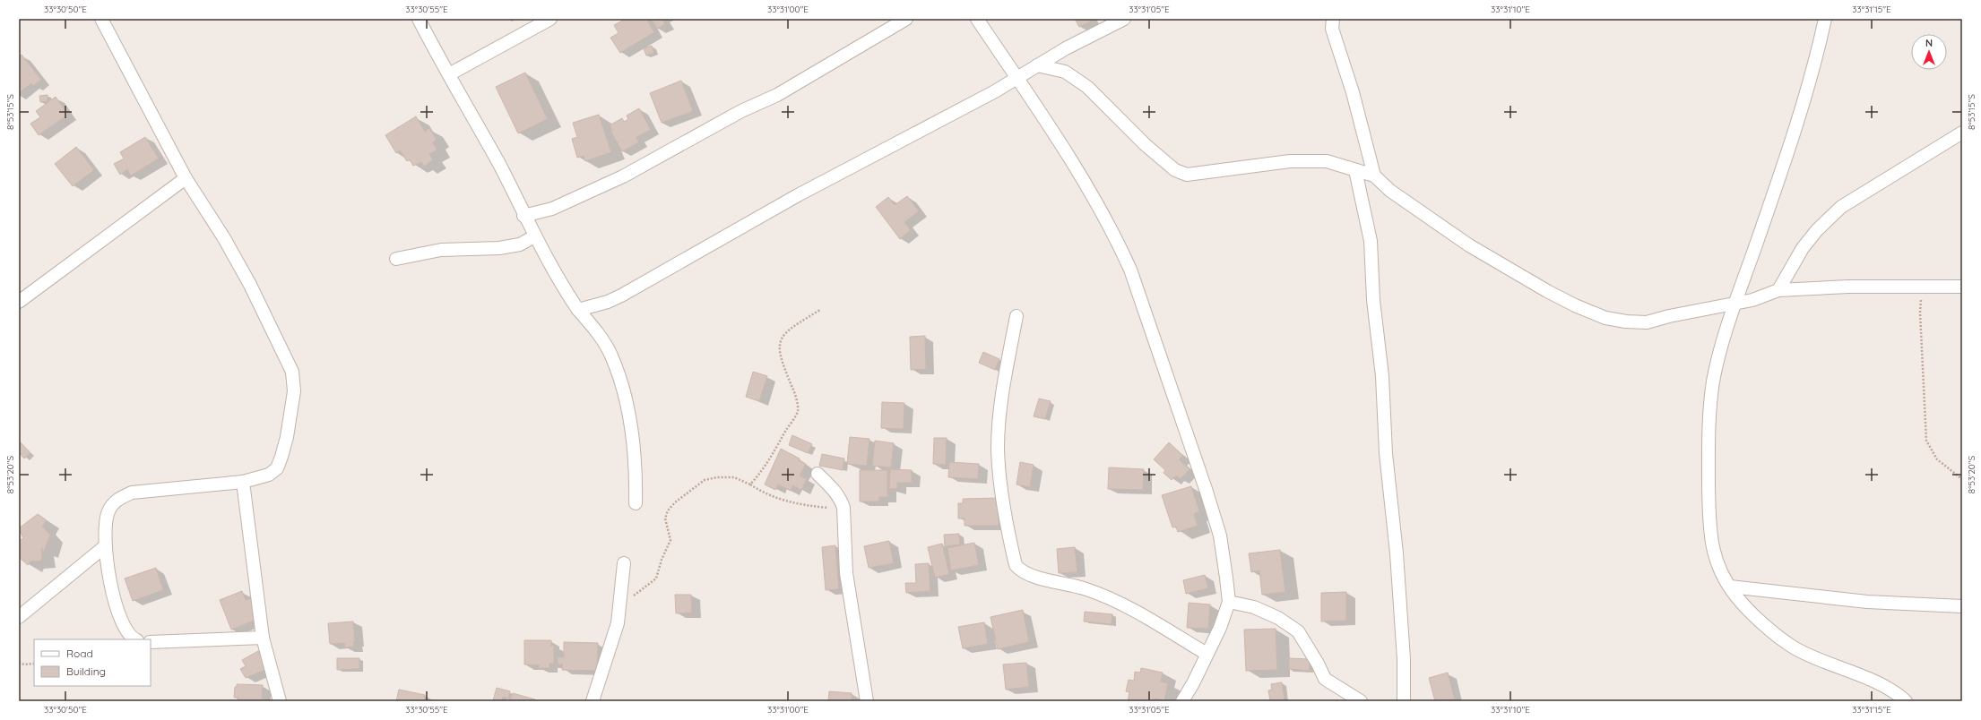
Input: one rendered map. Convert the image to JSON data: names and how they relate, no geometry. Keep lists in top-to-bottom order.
{
  "legend": ["Road", "Building"],
  "north": "top",
  "coordinates": [
    "33°30'50\"E",
    "33°30'55\"E",
    "33°31'00\"E",
    "33°31'05\"E",
    "33°31'10\"E",
    "33°31'15\"E",
    "8°53'15\"S",
    "8°53'20\"S"
  ]
}
